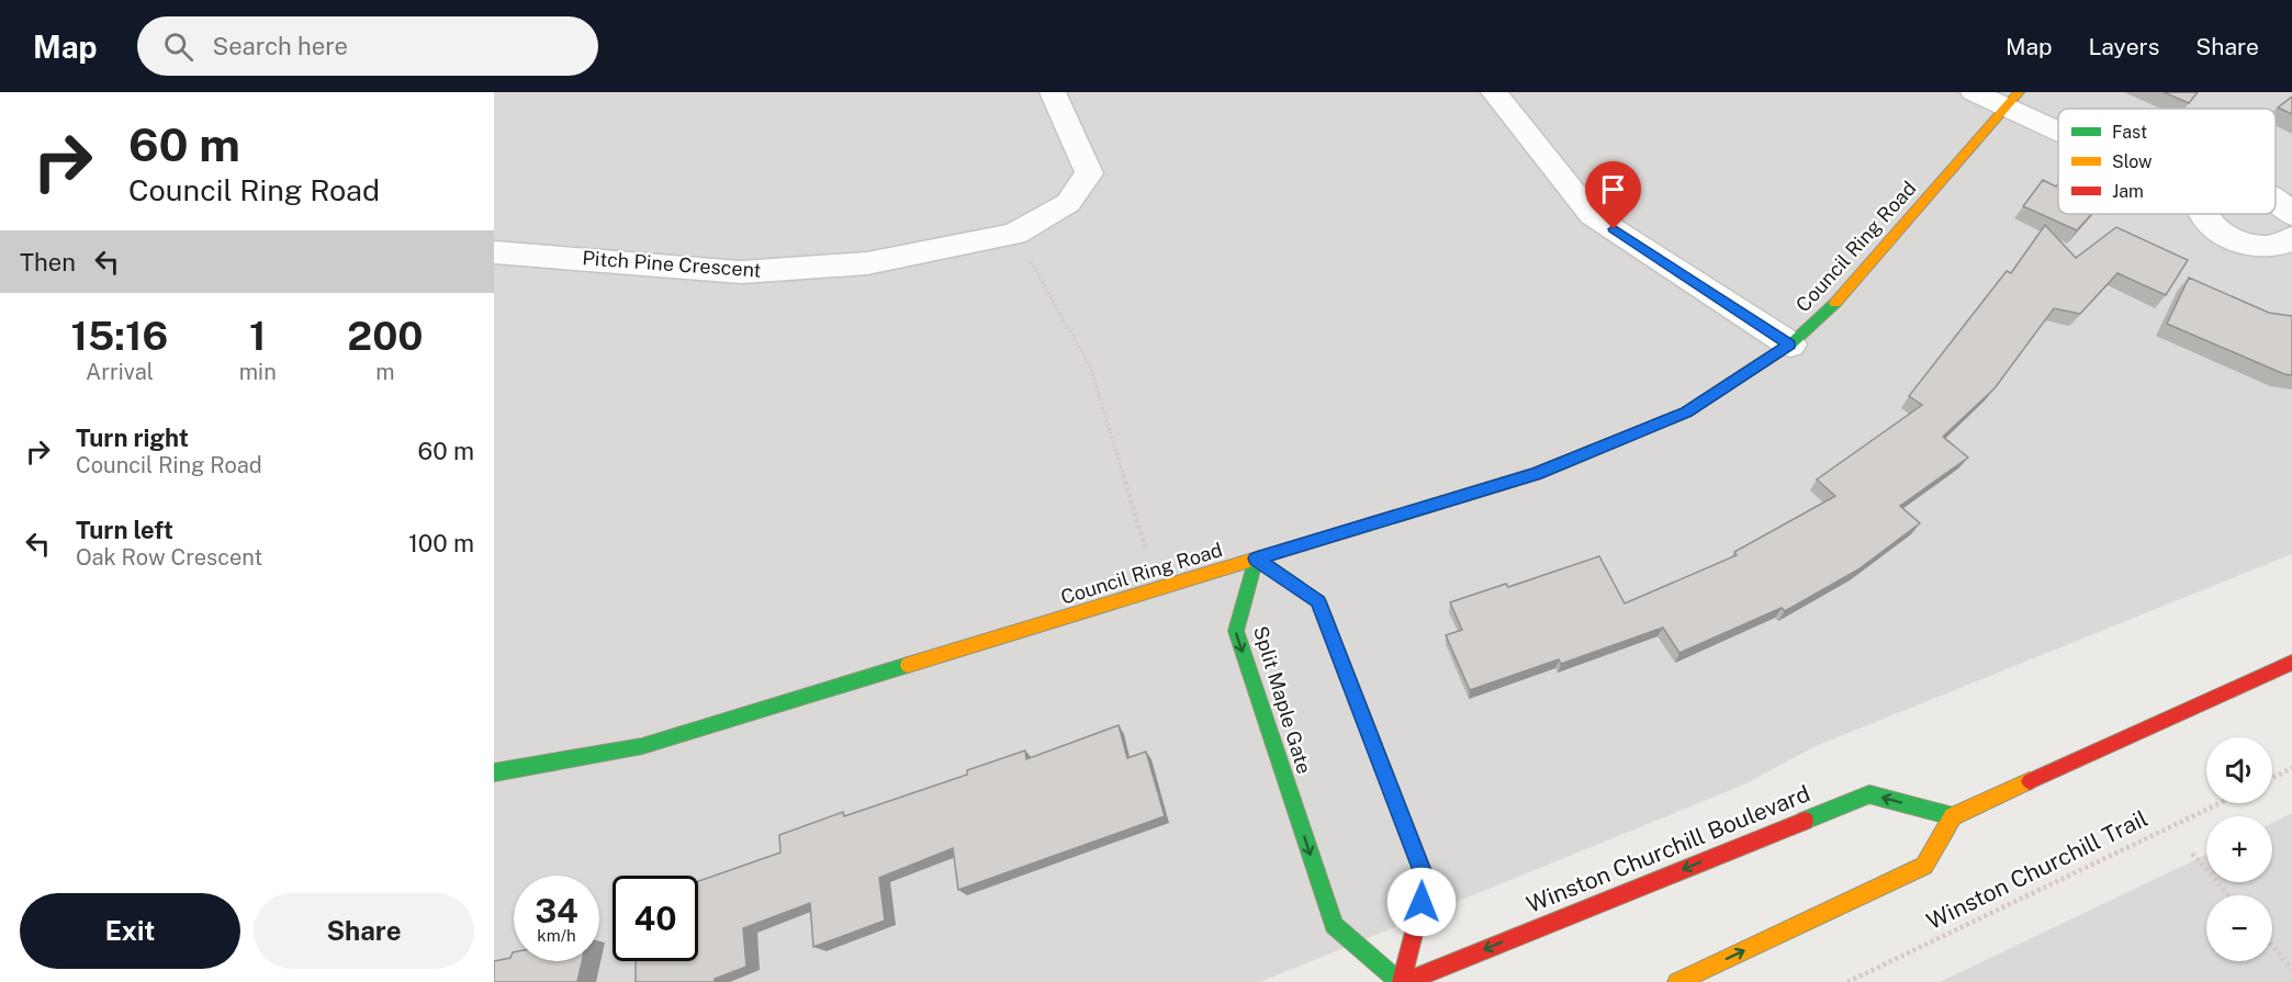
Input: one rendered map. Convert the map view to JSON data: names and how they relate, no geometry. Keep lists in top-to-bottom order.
{
  "streets": {
    "street": [
      "Council Ring Road",
      "Pitch Pine Crescent",
      "Split Maple Gate",
      "Winston Churchill Boulevard"
    ],
    "path": ["Winston Churchill Trail"]
  },
  "crossings": [
    ["Council Ring Road", "Split Maple Gate"],
    ["Split Maple Gate", "Winston Churchill Boulevard"]
  ],
  "legend": ["Fast", "Slow", "Jam"],
  "page": {
    "header": "Map",
    "search": "Search here",
    "nav": ["Map", "Layers", "Share"],
    "turn": ["60 m", "Council Ring Road"],
    "then": "Then",
    "eta": [
      "15:16",
      "Arrival",
      "1",
      "min",
      "200",
      "m"
    ],
    "list": [
      {
        "name": "Turn right",
        "note": "Council Ring Road",
        "value": "60 m"
      },
      {
        "name": "Turn left",
        "note": "Oak Row Crescent",
        "value": "100 m"
      }
    ],
    "map_buttons": ["+", "−"],
    "speed": "34 km/h",
    "limit": "40",
    "buttons": ["Exit", "Share"]
  }
}
